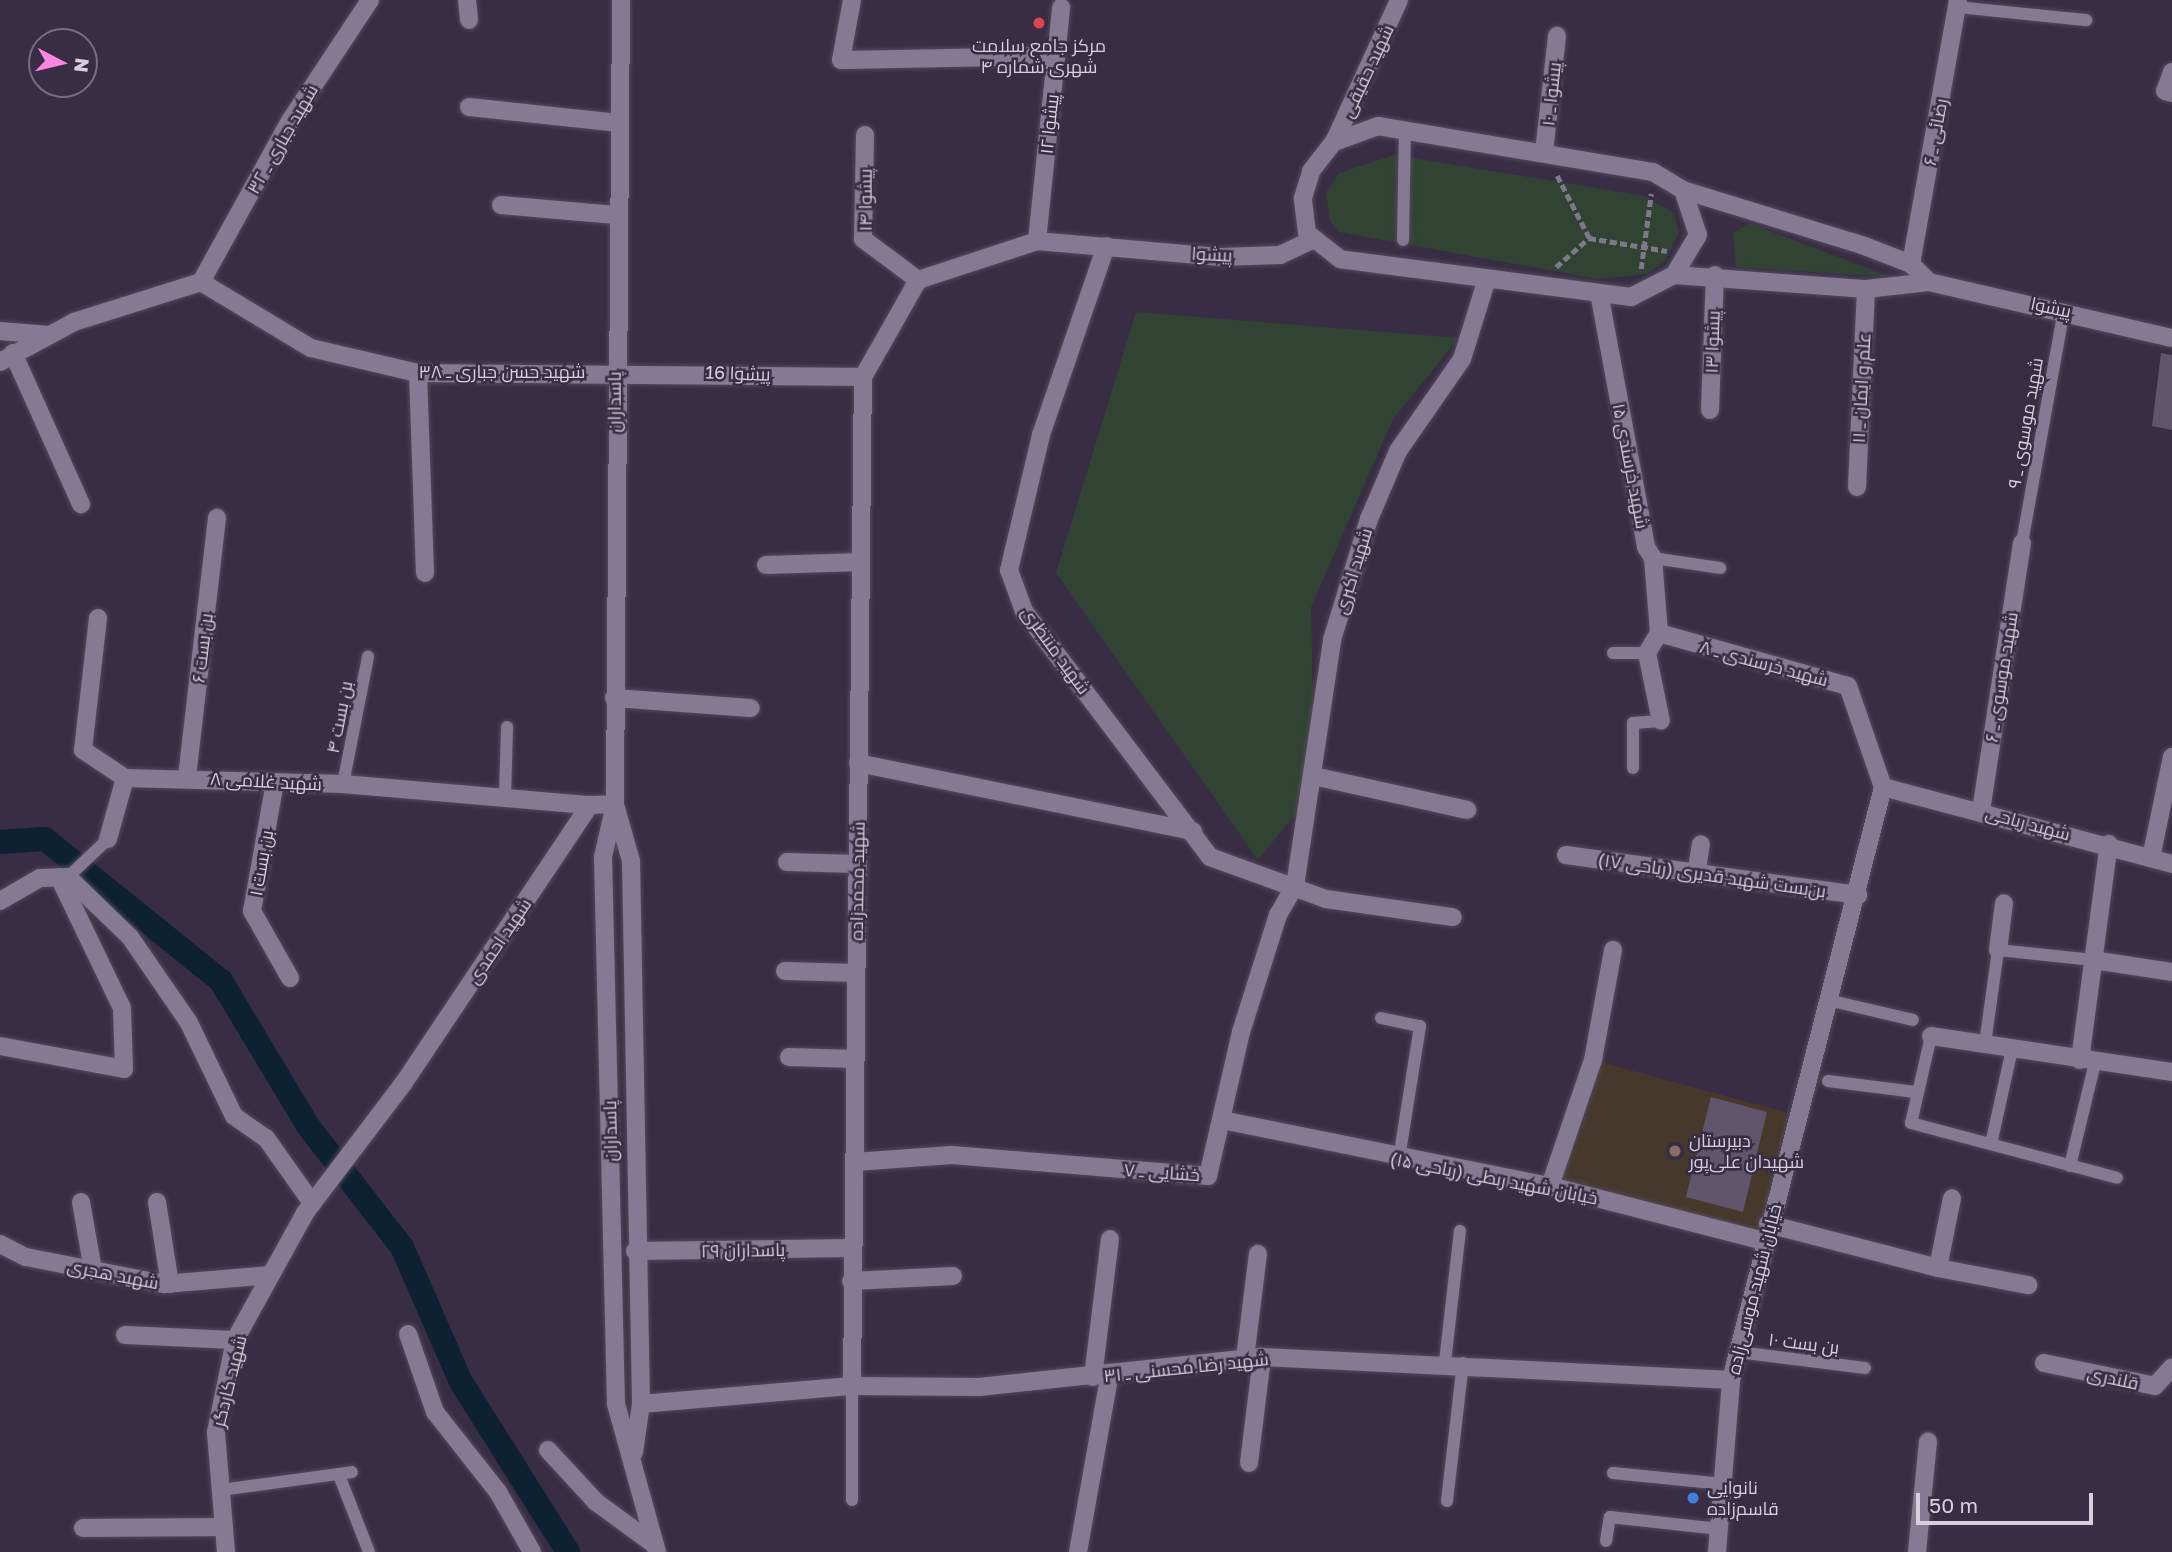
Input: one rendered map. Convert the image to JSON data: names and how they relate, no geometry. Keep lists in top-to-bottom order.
{
  "streets": {
    "street": [
      "شهید حقیقی",
      "پیشوا ـ ۱۰",
      "پیشوا ۱۲",
      "رضائی ـ ۶",
      "شهید جباری ـ ۳۲",
      "پیشوا ۱۴",
      "پیشوا",
      "پیشوا ۱۳",
      "شهید حسن جباری ـ ۳۸",
      "پیشوا 16",
      "علم و ایمان ـ ۱۱",
      "پاسداران",
      "شهید خرسندی ۱۵",
      "شهید اکبری",
      "بن بست ۶",
      "شهید منتظری",
      "شهید خرسندی ـ ۸",
      "شهید موسوی ـ ۶",
      "۸ شهید غلامی",
      "شهید ریاحی",
      "بن بست ۱",
      "بن‌بست شهید قدیری (ریاحی ۱۷)",
      "شهید محمدزاده",
      "شهید احمدی",
      "خشایی ـ ۷",
      "خیابان شهید ربطی (ریاحی ۱۵)",
      "پاسداران ۲۹",
      "شهید هجری",
      "خیابان شهید موسی‌زاده",
      "شهید رضا محسنی ـ ۳۱",
      "قلندری",
      "شهید کاردگر"
    ],
    "lane": ["شهید موسوی ـ ۹", "بن بست ۴", "بن بست ۱۰"]
  },
  "crossings": [
    ["شهید حقیقی", "پیشوا"],
    ["پیشوا ۱۲", "پیشوا"],
    ["شهید جباری ـ ۳۲", "شهید حسن جباری ـ ۳۸"],
    ["پیشوا", "پیشوا ۱۳"],
    ["پیشوا", "علم و ایمان ـ ۱۱"],
    ["پیشوا", "شهید موسوی ـ ۹"],
    ["پیشوا", "شهید منتظری"],
    ["شهید حسن جباری ـ ۳۸", "پیشوا 16"],
    ["شهید حسن جباری ـ ۳۸", "پاسداران"],
    ["پیشوا 16", "پاسداران"],
    ["پیشوا 16", "شهید محمدزاده"],
    ["پاسداران", "پاسداران ۲۹"],
    ["پاسداران", "شهید رضا محسنی ـ ۳۱"],
    ["شهید موسوی ـ ۹", "شهید موسوی ـ ۶"],
    ["شهید خرسندی ۱۵", "شهید خرسندی ـ ۸"],
    ["شهید اکبری", "شهید منتظری"],
    ["شهید اکبری", "خشایی ـ ۷"],
    ["بن بست ۶", "۸ شهید غلامی"],
    ["شهید منتظری", "خشایی ـ ۷"],
    ["شهید خرسندی ـ ۸", "شهید ریاحی"],
    ["شهید خرسندی ـ ۸", "خیابان شهید موسی‌زاده"],
    ["شهید موسوی ـ ۶", "شهید ریاحی"],
    ["بن بست ۴", "۸ شهید غلامی"],
    ["۸ شهید غلامی", "بن بست ۱"],
    ["۸ شهید غلامی", "شهید احمدی"],
    ["شهید ریاحی", "خیابان شهید موسی‌زاده"],
    ["بن‌بست شهید قدیری (ریاحی ۱۷)", "خیابان شهید موسی‌زاده"],
    ["شهید محمدزاده", "خشایی ـ ۷"],
    ["شهید محمدزاده", "پاسداران ۲۹"],
    ["شهید محمدزاده", "شهید رضا محسنی ـ ۳۱"],
    ["شهید احمدی", "شهید کاردگر"],
    ["خشایی ـ ۷", "خیابان شهید ربطی (ریاحی ۱۵)"],
    ["خیابان شهید ربطی (ریاحی ۱۵)", "خیابان شهید موسی‌زاده"],
    ["شهید هجری", "شهید کاردگر"],
    ["خیابان شهید موسی‌زاده", "بن بست ۱۰"],
    ["خیابان شهید موسی‌زاده", "شهید رضا محسنی ـ ۳۱"]
  ],
  "places": ["مرکز جامع سلامت شهری شماره ۴", "دبیرستان شهیدان علی‌پور", "نانوایی قاسم‌زاده"],
  "scale_bar": "50 m",
  "north": "right"
}
